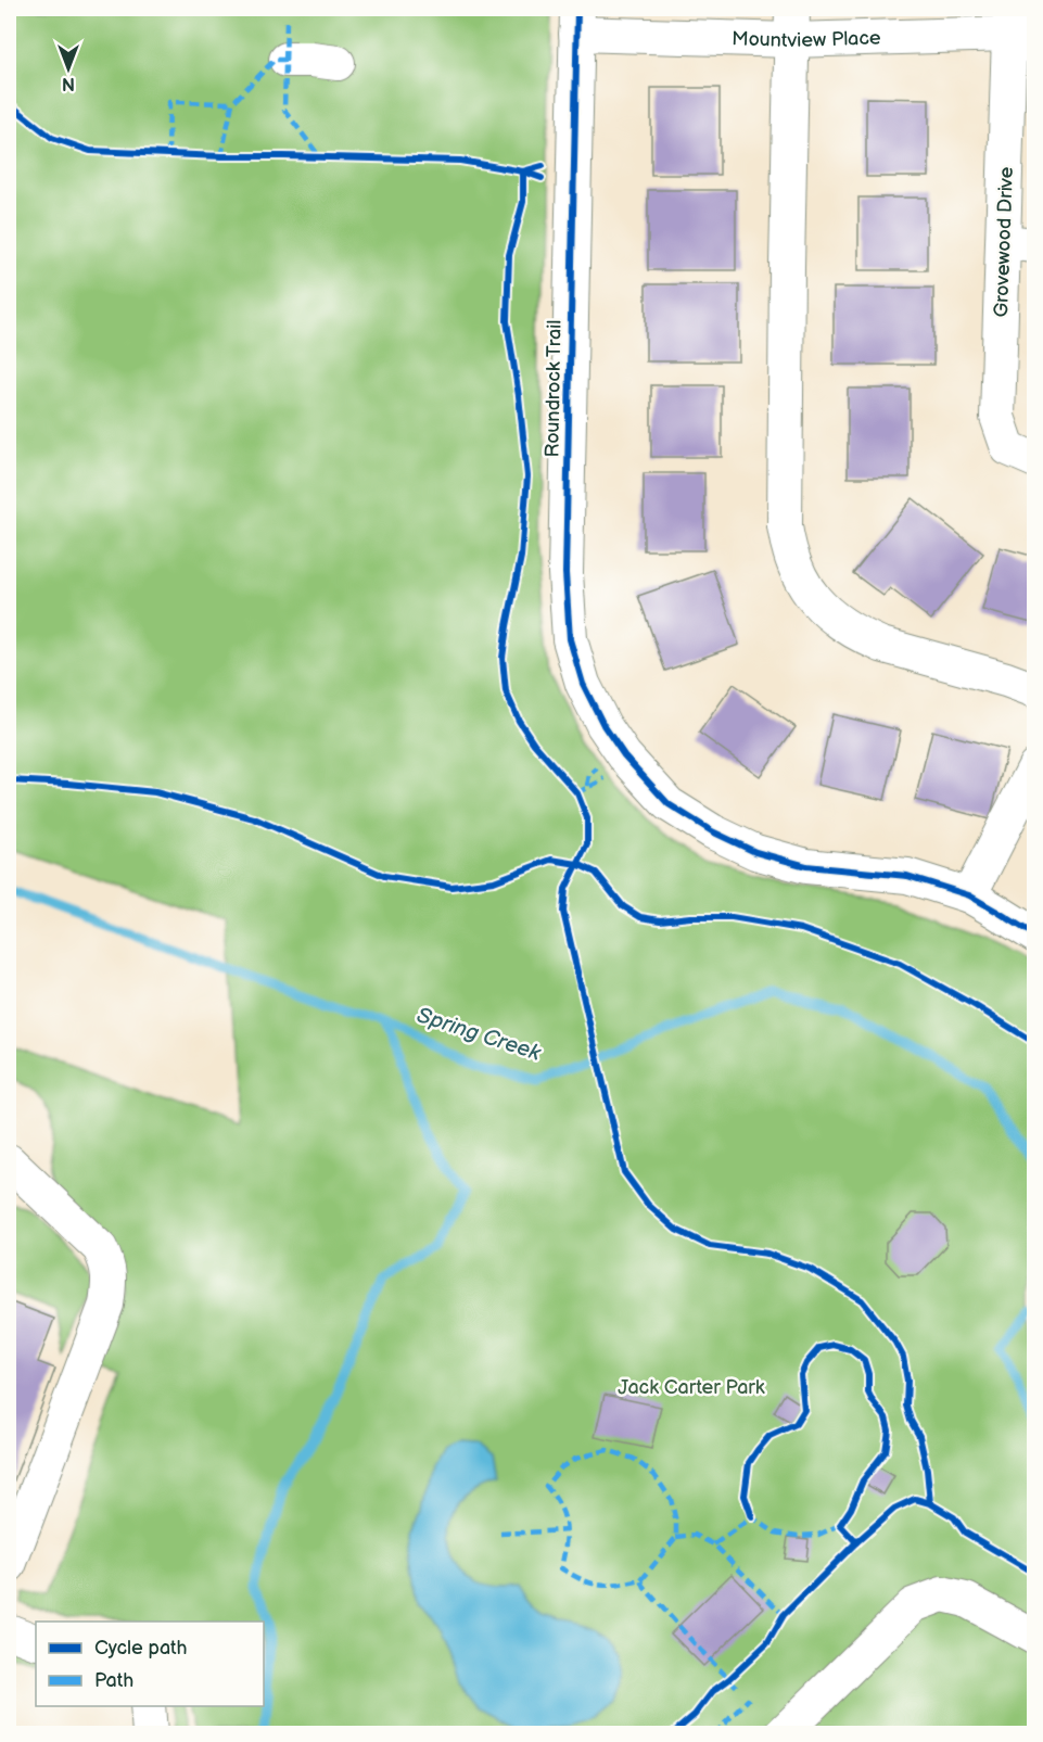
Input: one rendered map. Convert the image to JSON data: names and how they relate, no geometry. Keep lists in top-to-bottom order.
{
  "streets": {
    "street": ["Mountview Place", "Grovewood Drive", "Roundrock Trail"]
  },
  "crossings": [
    ["Mountview Place", "Grovewood Drive"],
    ["Mountview Place", "Roundrock Trail"]
  ],
  "water": ["Spring Creek"],
  "parks": ["Jack Carter Park"],
  "legend": ["Cycle path", "Path"],
  "north": "bottom"
}
